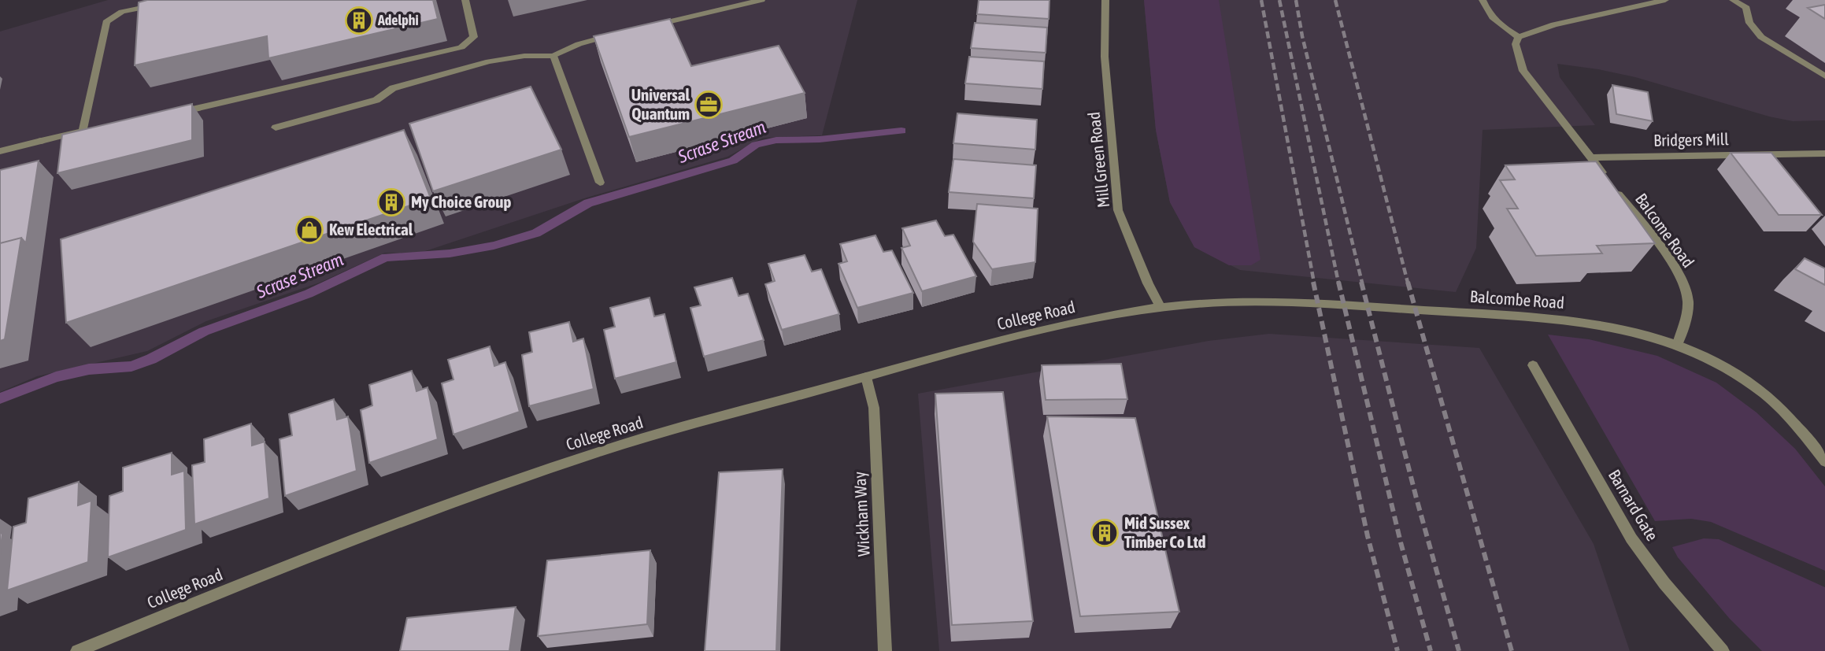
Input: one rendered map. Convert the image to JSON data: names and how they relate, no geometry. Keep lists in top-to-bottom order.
{
  "streets": {
    "street": [
      "Bridgers Mill",
      "Mill Green Road",
      "Balcome Road",
      "Balcombe Road",
      "College Road",
      "Barnard Gate",
      "Wickham Way"
    ]
  },
  "crossings": [
    ["Bridgers Mill", "Balcome Road"],
    ["Mill Green Road", "Balcombe Road"],
    ["Mill Green Road", "College Road"],
    ["Balcome Road", "Balcombe Road"],
    ["Balcombe Road", "College Road"],
    ["College Road", "Wickham Way"]
  ],
  "water": ["Scrase Stream"],
  "places": {
    "building": ["Adelphi", "My Choice Group", "Mid Sussex Timber Co Ltd"],
    "office": ["Universal Quantum"],
    "shop": ["Kew Electrical"]
  }
}
